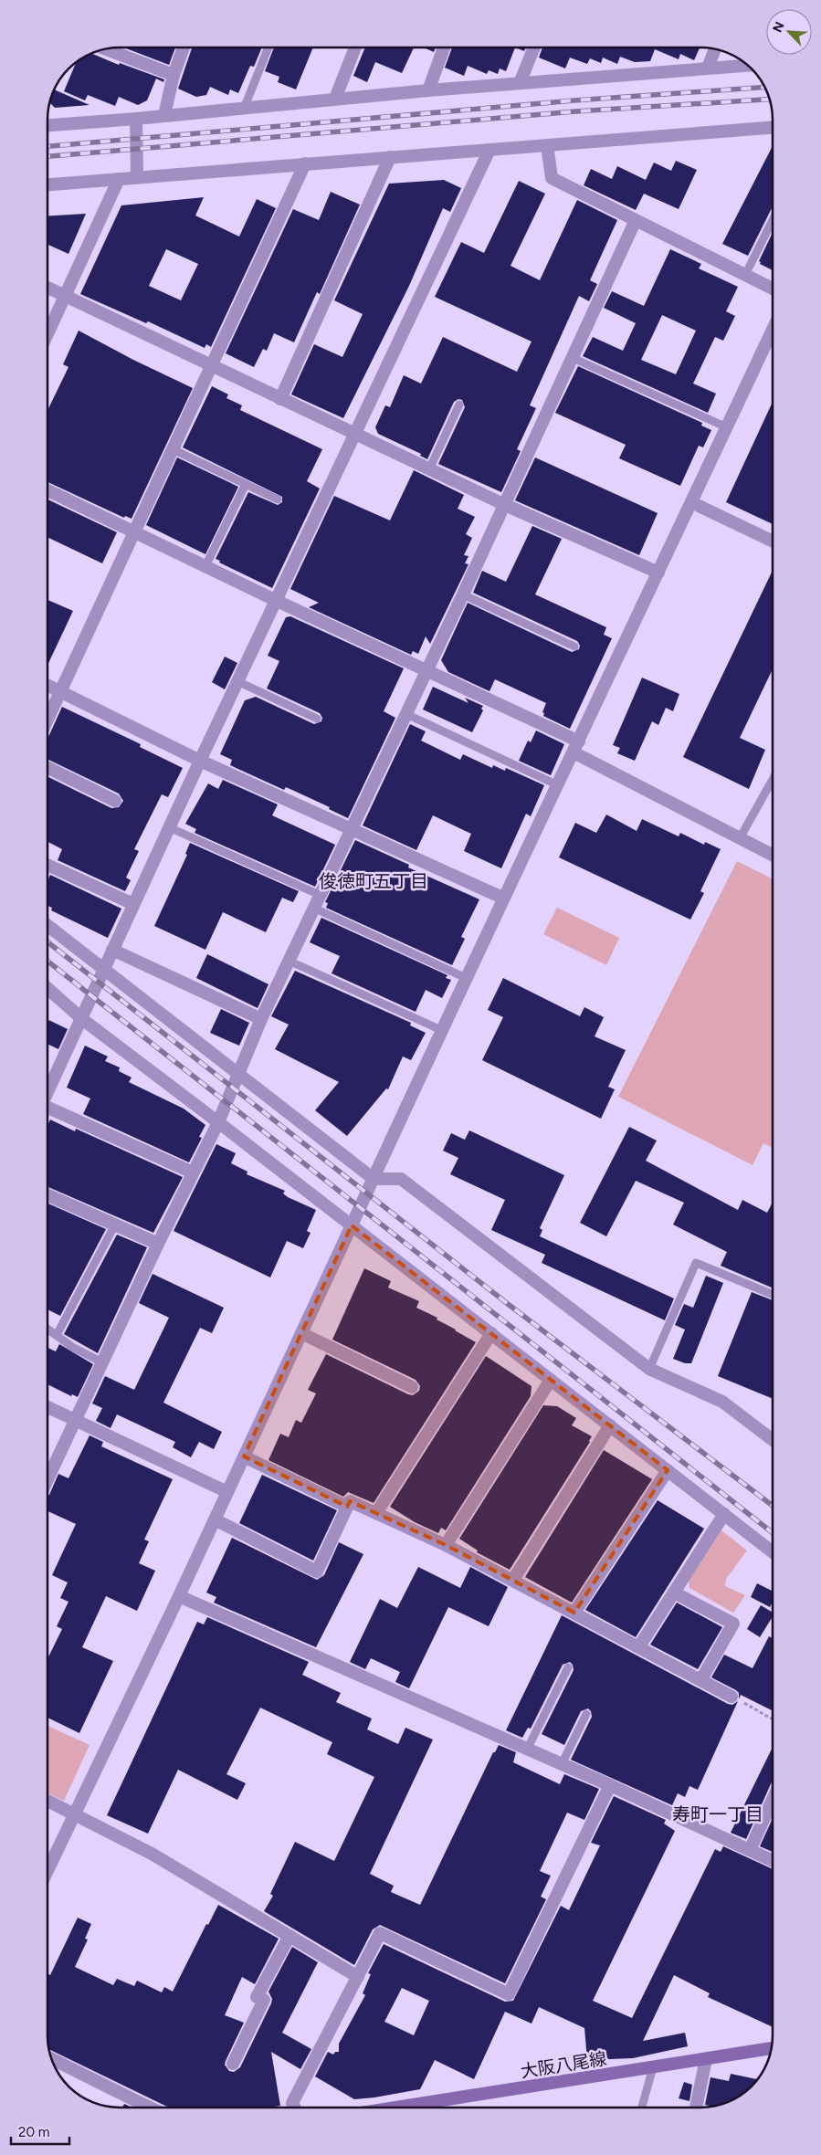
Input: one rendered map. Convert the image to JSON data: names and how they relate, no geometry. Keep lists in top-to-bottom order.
{
  "streets": {
    "main road": ["大阪八尾線"]
  },
  "districts": ["俊徳町五丁目", "寿町一丁目"],
  "scale_bar": "20 m",
  "north": "top left"
}
